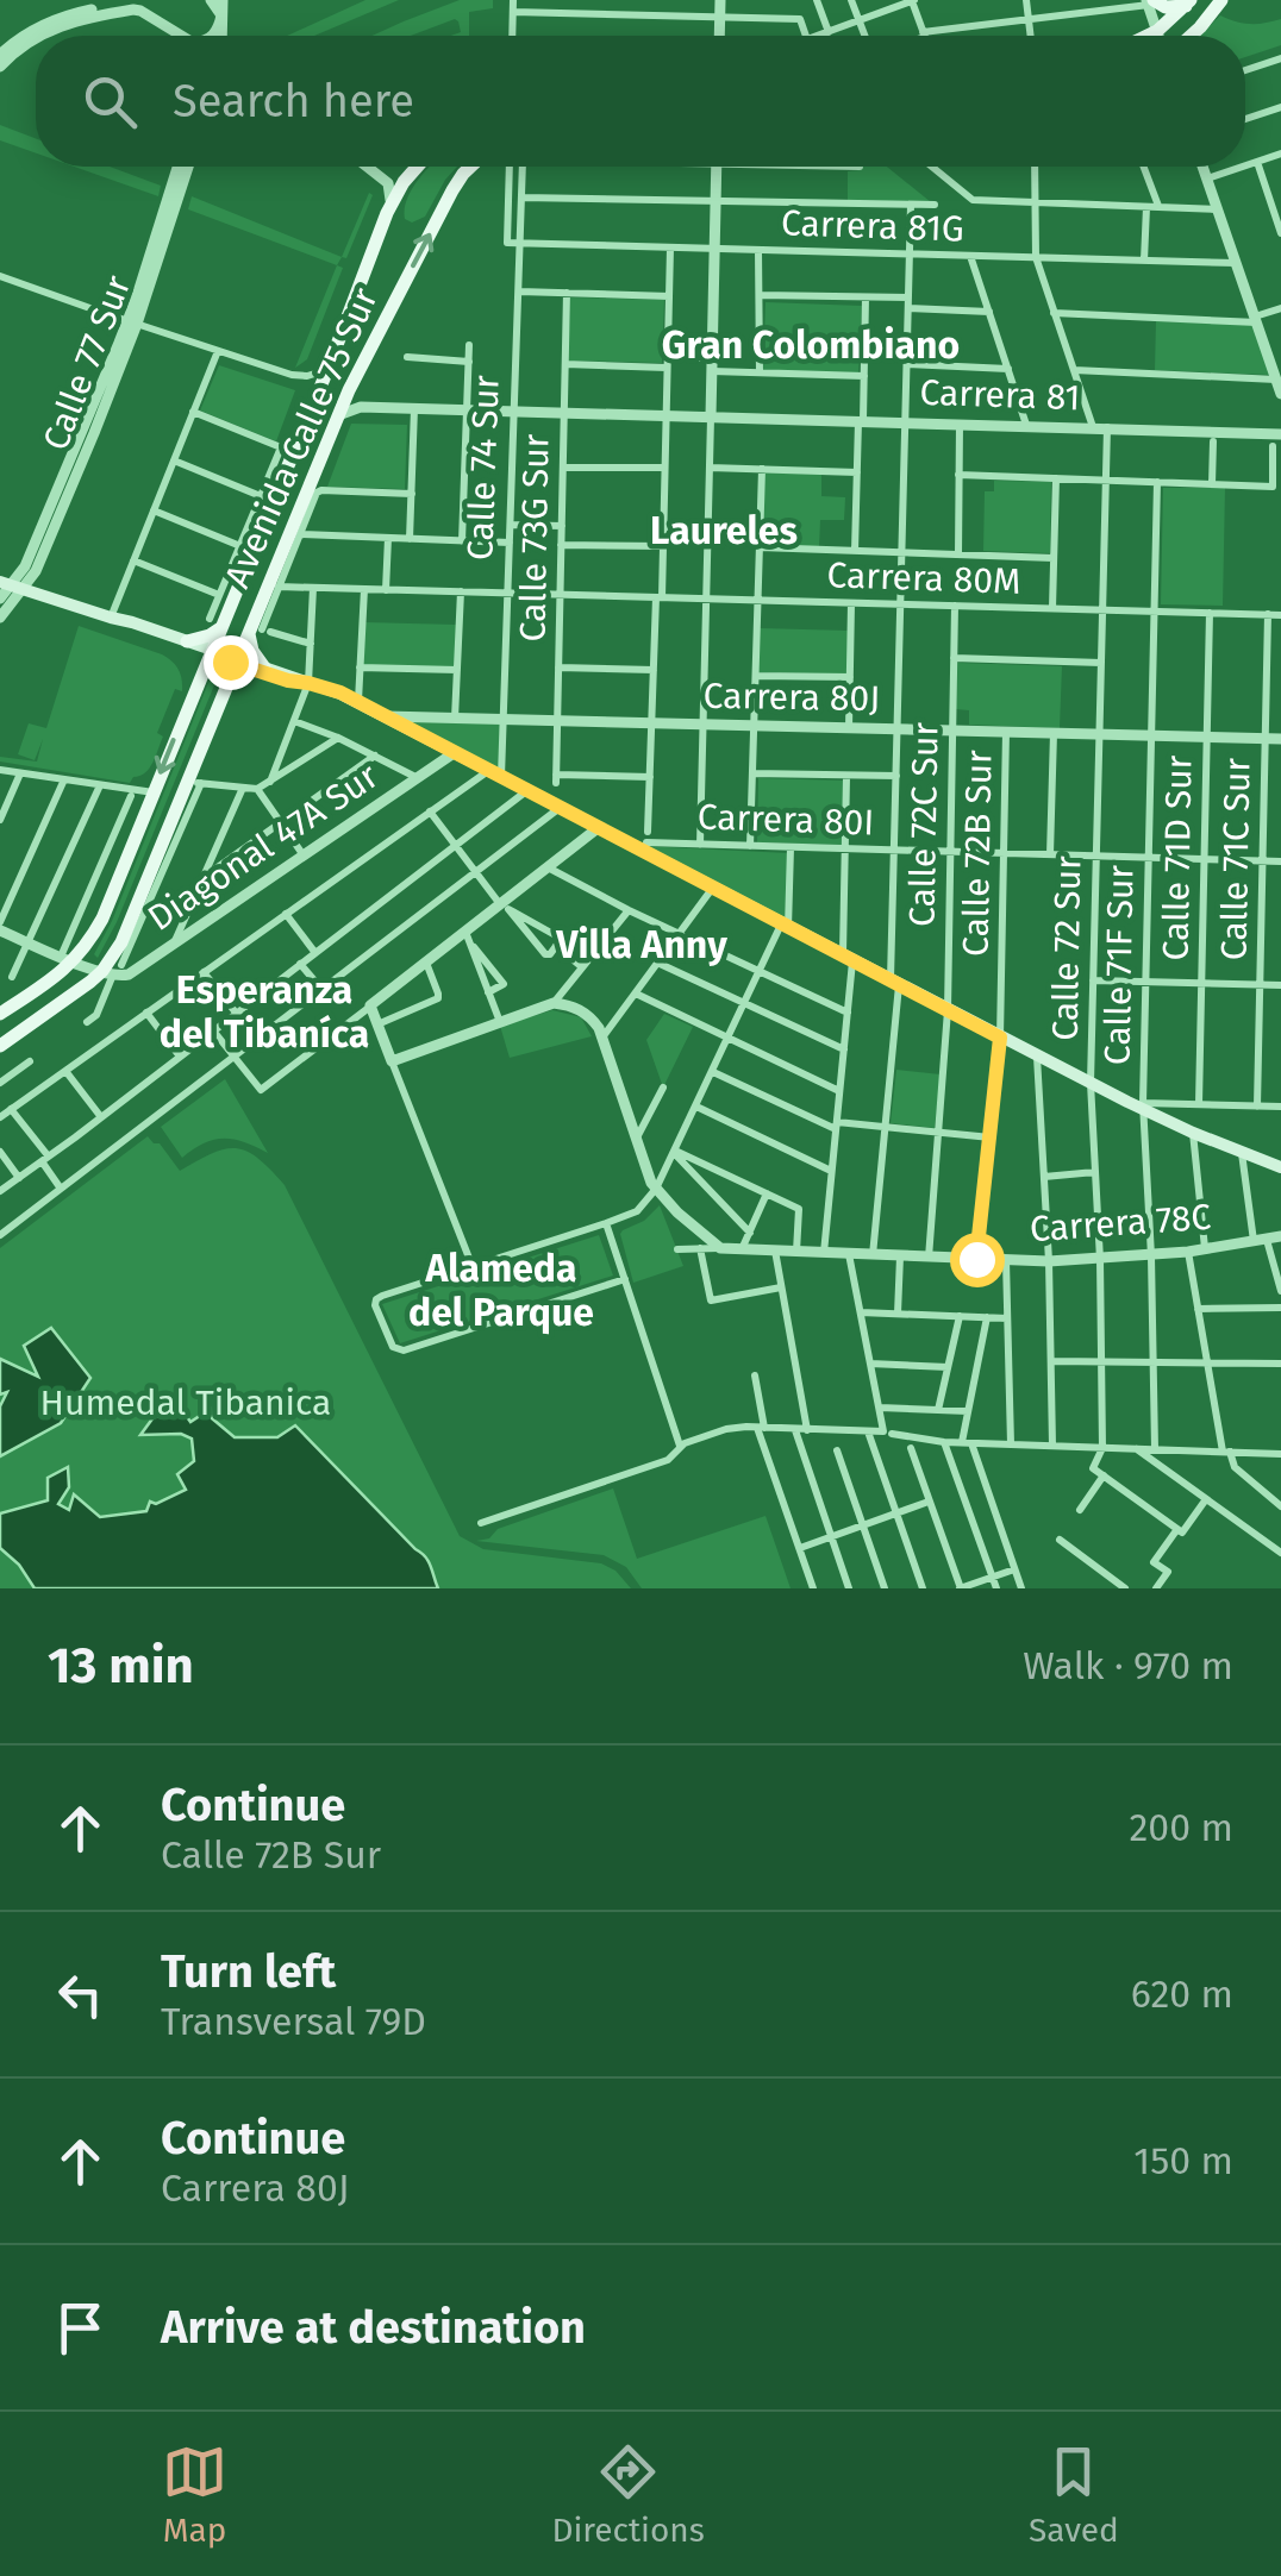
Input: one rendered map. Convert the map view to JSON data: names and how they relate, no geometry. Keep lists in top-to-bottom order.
{
  "streets": {
    "main road": ["Avenida Calle 75 Sur", "Carrera 80J"],
    "street": [
      "Carrera 81G",
      "Calle 77 Sur",
      "Carrera 81",
      "Calle 74 Sur",
      "Calle 73G Sur",
      "Carrera 80M",
      "Carrera 80I",
      "Calle 72C Sur",
      "Diagonal 47A Sur",
      "Calle 72B Sur",
      "Calle 71D Sur",
      "Calle 71C Sur",
      "Calle 72 Sur",
      "Calle 71F Sur",
      "Carrera 78C"
    ]
  },
  "crossings": [
    ["Carrera 81G", "Calle 74 Sur"],
    ["Calle 77 Sur", "Carrera 80J"],
    ["Carrera 81", "Avenida Calle 75 Sur"],
    ["Carrera 81", "Calle 74 Sur"],
    ["Carrera 81", "Calle 73G Sur"],
    ["Carrera 81", "Calle 72 Sur"],
    ["Avenida Calle 75 Sur", "Carrera 80J"],
    ["Avenida Calle 75 Sur", "Diagonal 47A Sur"],
    ["Calle 74 Sur", "Carrera 80M"],
    ["Calle 74 Sur", "Carrera 80J"],
    ["Calle 73G Sur", "Carrera 80M"],
    ["Calle 73G Sur", "Carrera 80J"],
    ["Carrera 80M", "Calle 72C Sur"],
    ["Carrera 80M", "Calle 71D Sur"],
    ["Carrera 80M", "Calle 71C Sur"],
    ["Carrera 80M", "Calle 72 Sur"],
    ["Carrera 80M", "Calle 71F Sur"],
    ["Carrera 80J", "Calle 72C Sur"],
    ["Carrera 80J", "Calle 72B Sur"],
    ["Carrera 80J", "Calle 71D Sur"],
    ["Carrera 80J", "Calle 71C Sur"],
    ["Carrera 80J", "Calle 72 Sur"],
    ["Carrera 80J", "Calle 71F Sur"],
    ["Carrera 80I", "Calle 72C Sur"],
    ["Carrera 80I", "Calle 72B Sur"],
    ["Carrera 80I", "Calle 71D Sur"],
    ["Carrera 80I", "Calle 71C Sur"],
    ["Carrera 80I", "Calle 72 Sur"],
    ["Carrera 80I", "Calle 71F Sur"],
    ["Calle 72C Sur", "Carrera 78C"],
    ["Calle 72B Sur", "Carrera 78C"],
    ["Calle 72 Sur", "Carrera 78C"],
    ["Calle 71F Sur", "Carrera 78C"]
  ],
  "districts": [
    "Gran Colombiano",
    "Laureles",
    "Villa Anny",
    "Esperanza del Tibaníca",
    "Alameda del Parque"
  ],
  "parks": ["Humedal Tibanica"],
  "page": {
    "search": "Search here",
    "heading": ["13 min", "Walk · 970 m"],
    "list": [
      ["Continue", "Calle 72B Sur", "200 m"],
      ["Turn left", "Transversal 79D", "620 m"],
      ["Continue", "Carrera 80J", "150 m"],
      "Arrive at destination"
    ],
    "nav": ["Map", "Directions", "Saved"]
  }
}
